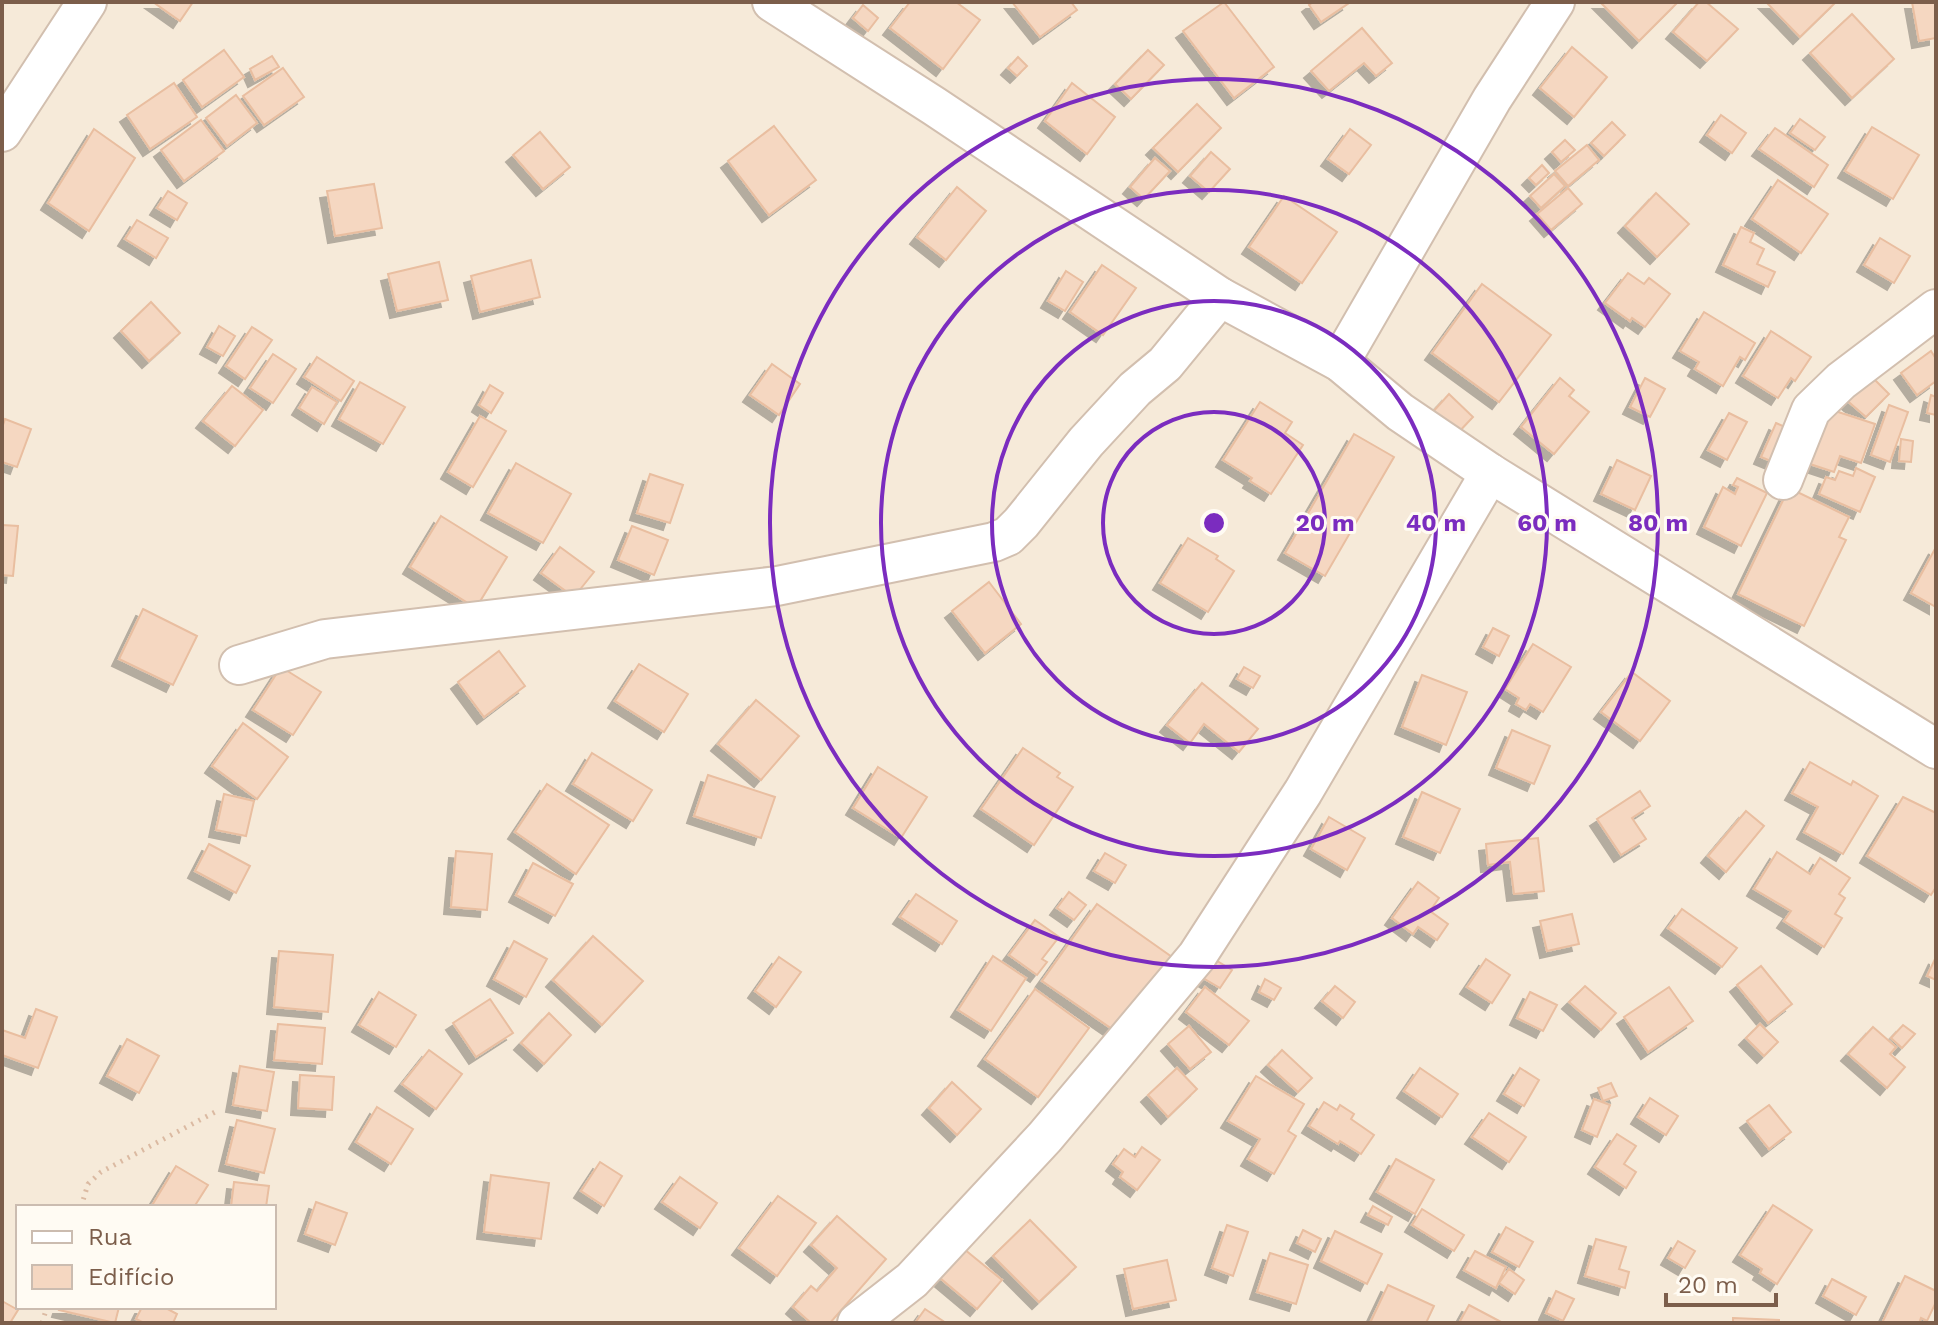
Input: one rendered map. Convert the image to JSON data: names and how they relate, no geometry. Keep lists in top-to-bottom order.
{
  "legend": ["Rua", "Edifício"],
  "scale_bar": "20 m",
  "rings": [
    "20 m",
    "40 m",
    "60 m",
    "80 m"
  ]
}
